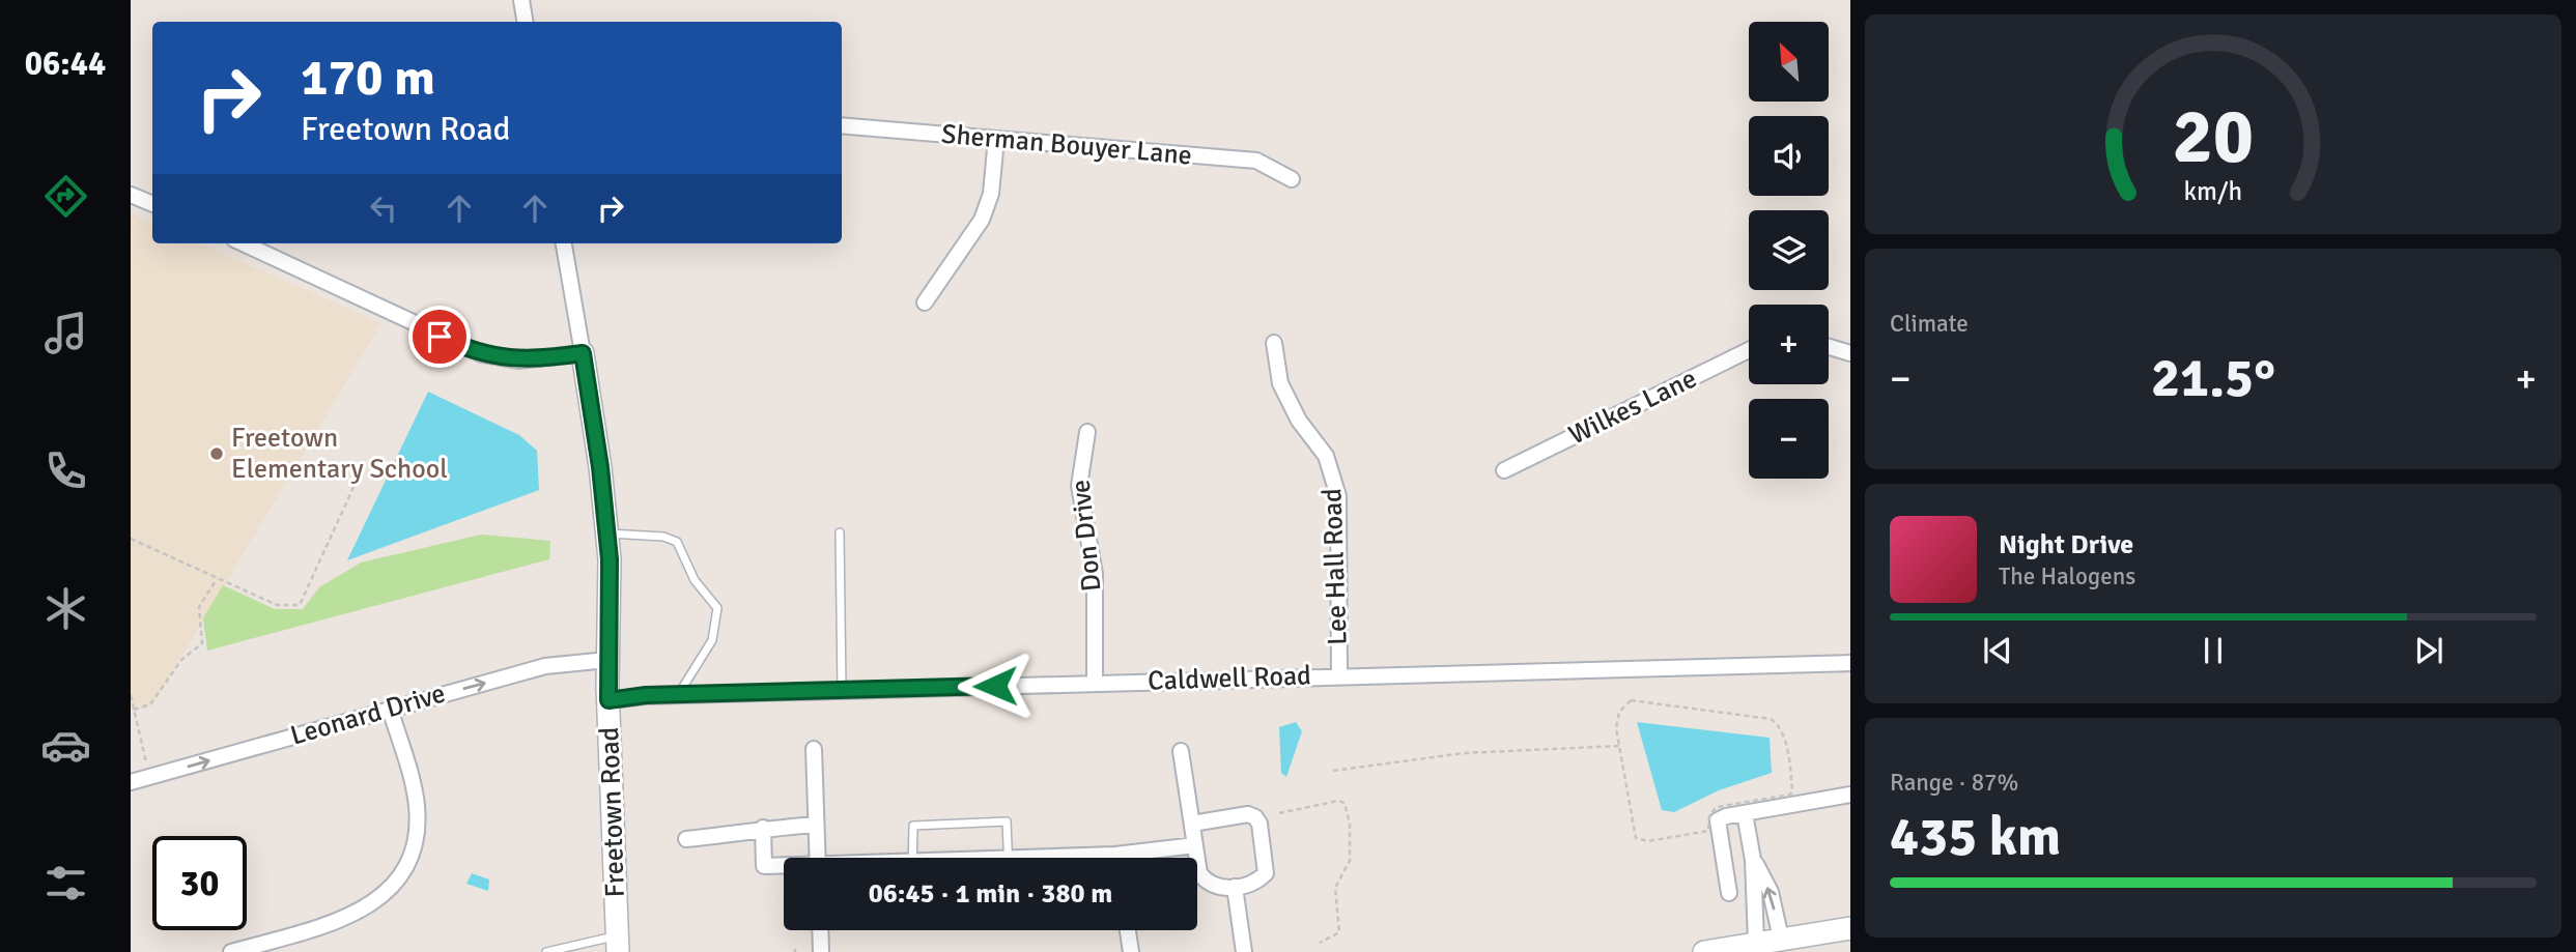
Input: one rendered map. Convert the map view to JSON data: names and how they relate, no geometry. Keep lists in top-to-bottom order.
{
  "streets": {
    "street": [
      "Sherman Bouyer Lane",
      "Wilkes Lane",
      "Don Drive",
      "Lee Hall Road",
      "Caldwell Road",
      "Leonard Drive",
      "Freetown Road"
    ]
  },
  "crossings": [
    ["Don Drive", "Caldwell Road"],
    ["Lee Hall Road", "Caldwell Road"],
    ["Caldwell Road", "Freetown Road"],
    ["Leonard Drive", "Freetown Road"]
  ],
  "one_way": ["Leonard Drive"],
  "places": ["Freetown Elementary School"],
  "north": "top left",
  "page": {
    "tabs": "06:44",
    "map_buttons": ["+", "−"],
    "turn": ["170 m", "Freetown Road"],
    "tile": [
      "Climate",
      ["Range · 87%", "435 km"]
    ],
    "heat": ["−", "21.5°", "+"],
    "song": ["Night Drive", "The Halogens"],
    "limit": "30",
    "trip": "06:45 · 1 min · 380 m",
    "gauge": ["20", "km/h"]
  }
}
